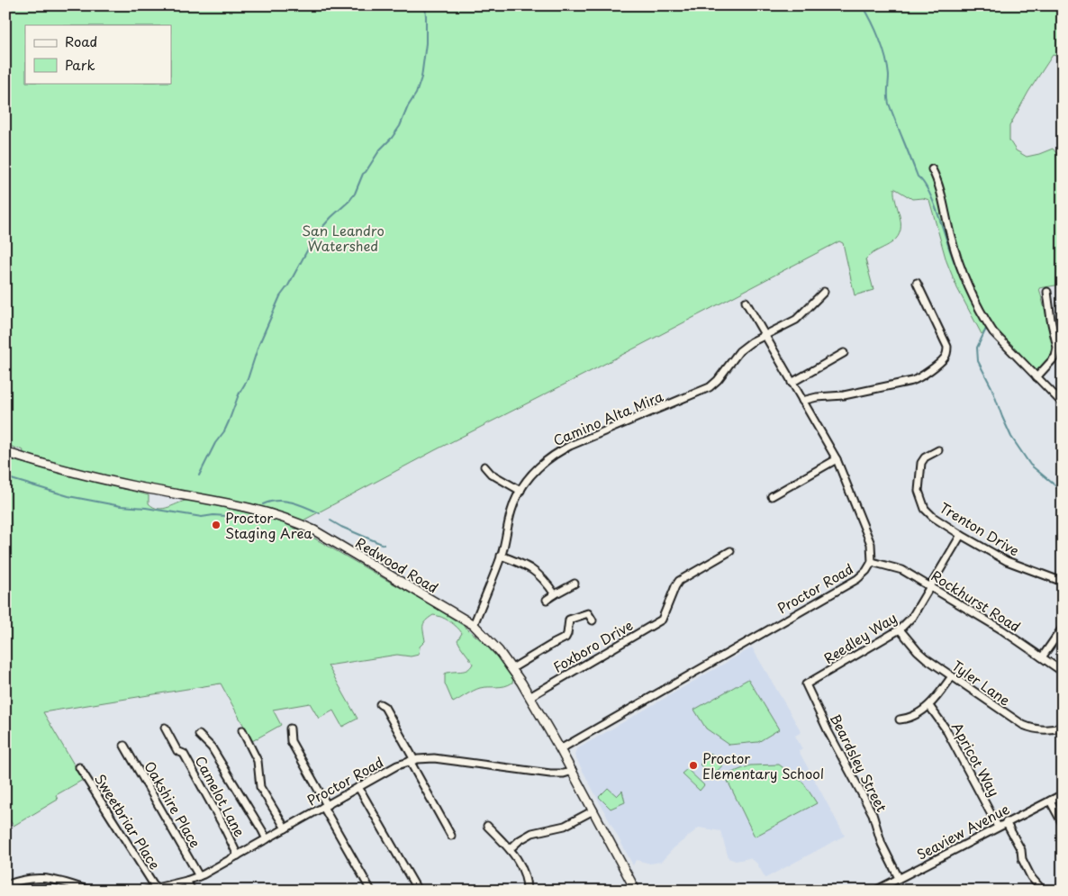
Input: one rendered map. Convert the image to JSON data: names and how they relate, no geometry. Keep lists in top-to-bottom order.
{
  "streets": {
    "main road": ["Redwood Road"],
    "street": [
      "Camino Alta Mira",
      "Trenton Drive",
      "Proctor Road",
      "Rockhurst Road",
      "Reedley Way",
      "Foxboro Drive",
      "Tyler Lane",
      "Apricot Way",
      "Beardsley Street",
      "Camelot Lane",
      "Oakshire Place",
      "Sweetbriar Place",
      "Seaview Avenue"
    ]
  },
  "crossings": [
    ["Camino Alta Mira", "Redwood Road"],
    ["Camino Alta Mira", "Proctor Road"],
    ["Trenton Drive", "Reedley Way"],
    ["Redwood Road", "Proctor Road"],
    ["Redwood Road", "Foxboro Drive"],
    ["Proctor Road", "Rockhurst Road"],
    ["Proctor Road", "Camelot Lane"],
    ["Proctor Road", "Oakshire Place"],
    ["Proctor Road", "Sweetbriar Place"],
    ["Rockhurst Road", "Reedley Way"],
    ["Reedley Way", "Tyler Lane"],
    ["Reedley Way", "Beardsley Street"],
    ["Apricot Way", "Seaview Avenue"],
    ["Beardsley Street", "Seaview Avenue"]
  ],
  "parks": ["San Leandro Watershed"],
  "places": ["Proctor Staging Area", "Proctor Elementary School"],
  "legend": ["Road", "Park"]
}
